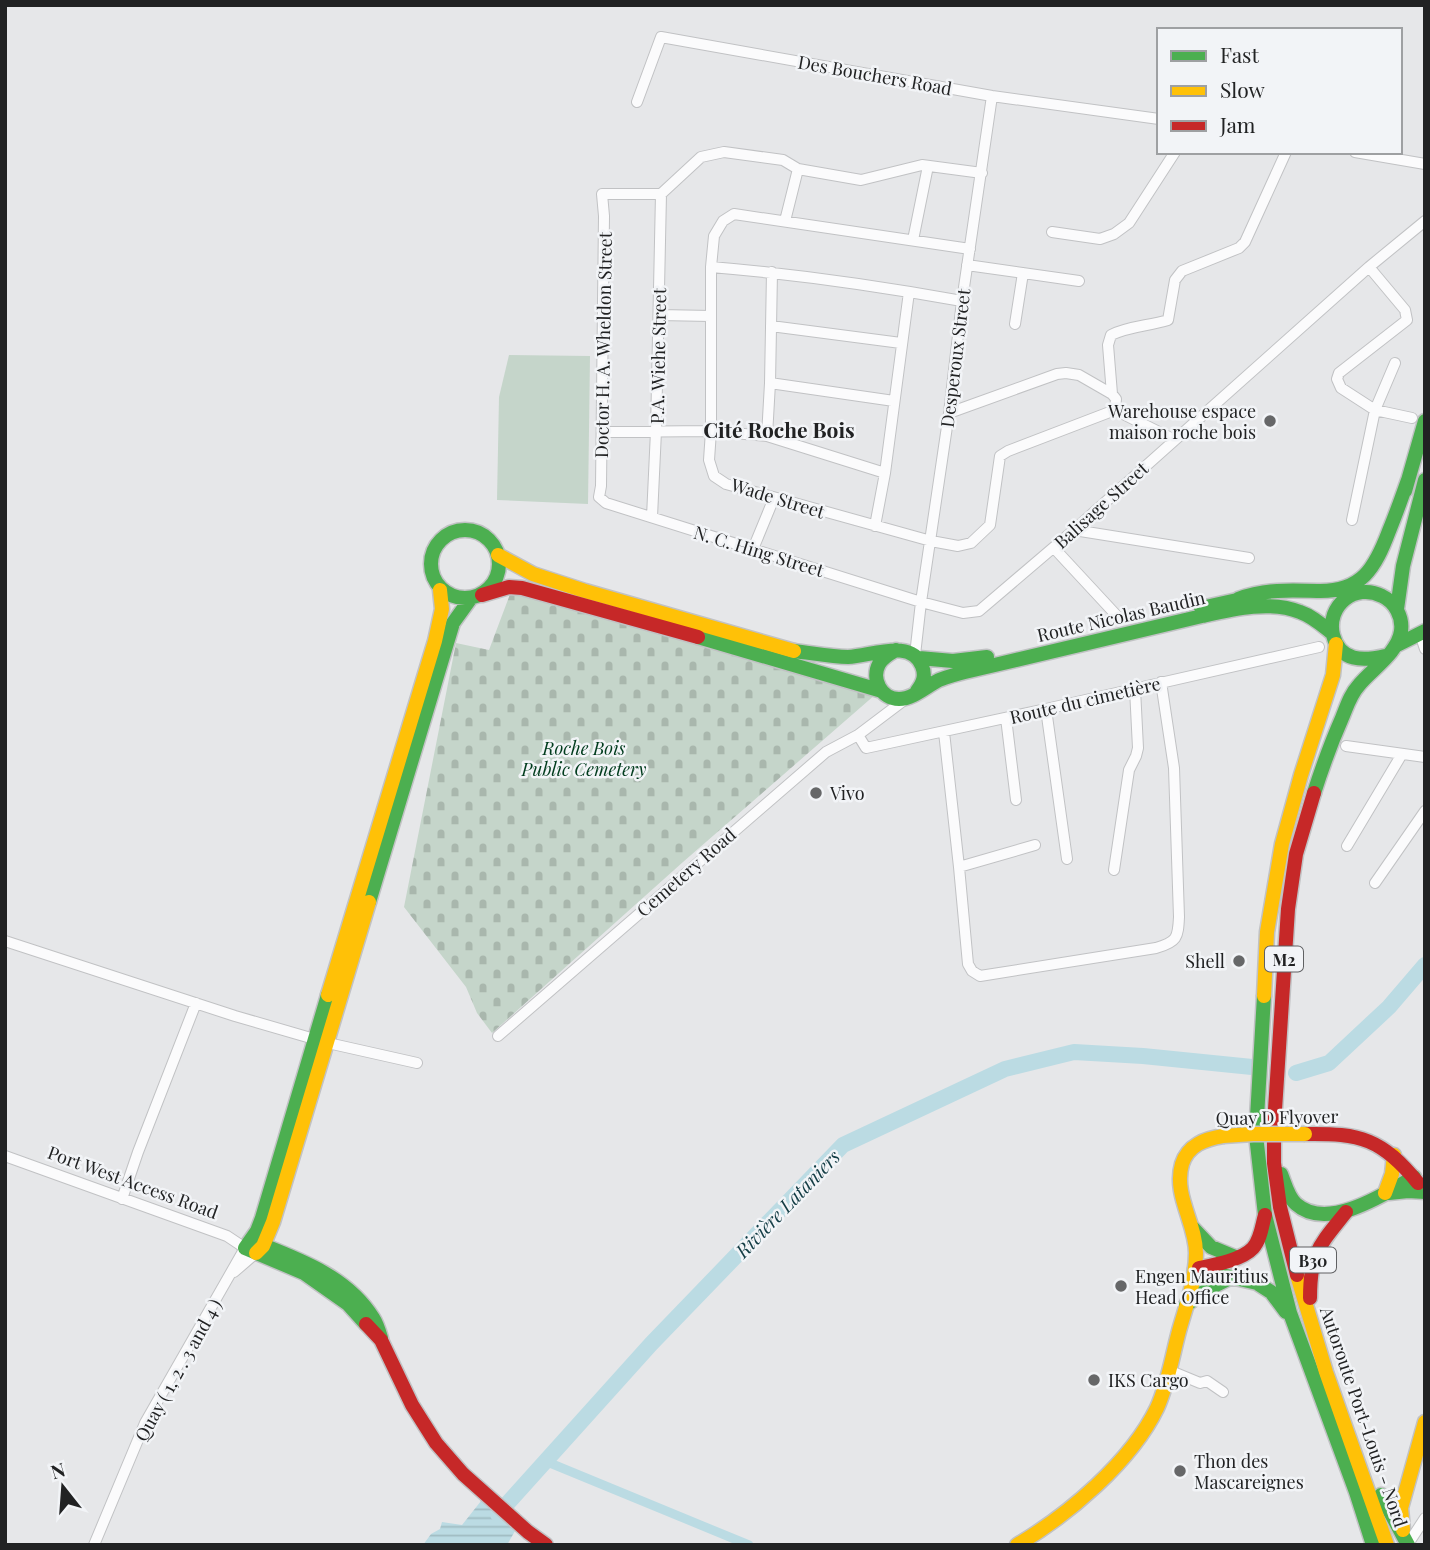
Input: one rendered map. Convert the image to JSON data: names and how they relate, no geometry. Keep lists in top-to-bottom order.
{
  "streets": {
    "main road": [
      "Route Nicolas Baudin",
      "M2",
      "Quay D Flyover",
      "B30",
      "Autoroute Port-Louis - Nord"
    ],
    "street": [
      "Des Bouchers Road",
      "Doctor H. A. Wheldon Street",
      "P.A. Wiehe Street",
      "Desperoux Street",
      "Wade Street",
      "Balisage Street",
      "N. C. Hing Street",
      "Route du cimetière",
      "Cemetery Road",
      "Port West Access Road",
      "Quay ( 1, 2 . 3 and 4 )"
    ]
  },
  "crossings": [
    ["Des Bouchers Road", "Desperoux Street"],
    ["Doctor H. A. Wheldon Street", "P.A. Wiehe Street"],
    ["Doctor H. A. Wheldon Street", "N. C. Hing Street"],
    ["P.A. Wiehe Street", "N. C. Hing Street"],
    ["Desperoux Street", "Wade Street"],
    ["Desperoux Street", "Balisage Street"],
    ["Desperoux Street", "N. C. Hing Street"],
    ["Desperoux Street", "Route Nicolas Baudin"],
    ["Desperoux Street", "Cemetery Road"],
    ["Balisage Street", "N. C. Hing Street"],
    ["Route Nicolas Baudin", "Cemetery Road"],
    ["Route Nicolas Baudin", "M2"],
    ["Route Nicolas Baudin", "Autoroute Port-Louis - Nord"],
    ["Route du cimetière", "Cemetery Road"],
    ["M2", "Autoroute Port-Louis - Nord"],
    ["Port West Access Road", "Quay ( 1, 2 . 3 and 4 )"],
    ["B30", "Autoroute Port-Louis - Nord"]
  ],
  "districts": ["Cité Roche Bois"],
  "water": ["Rivière Lataniers"],
  "parks": ["Roche Bois Public Cemetery"],
  "places": [
    "Warehouse espace maison roche bois",
    "Vivo",
    "Shell",
    "Engen Mauritius Head Office",
    "IKS Cargo",
    "Thon des Mascareignes"
  ],
  "legend": ["Fast", "Slow", "Jam"],
  "north": "top"
}
